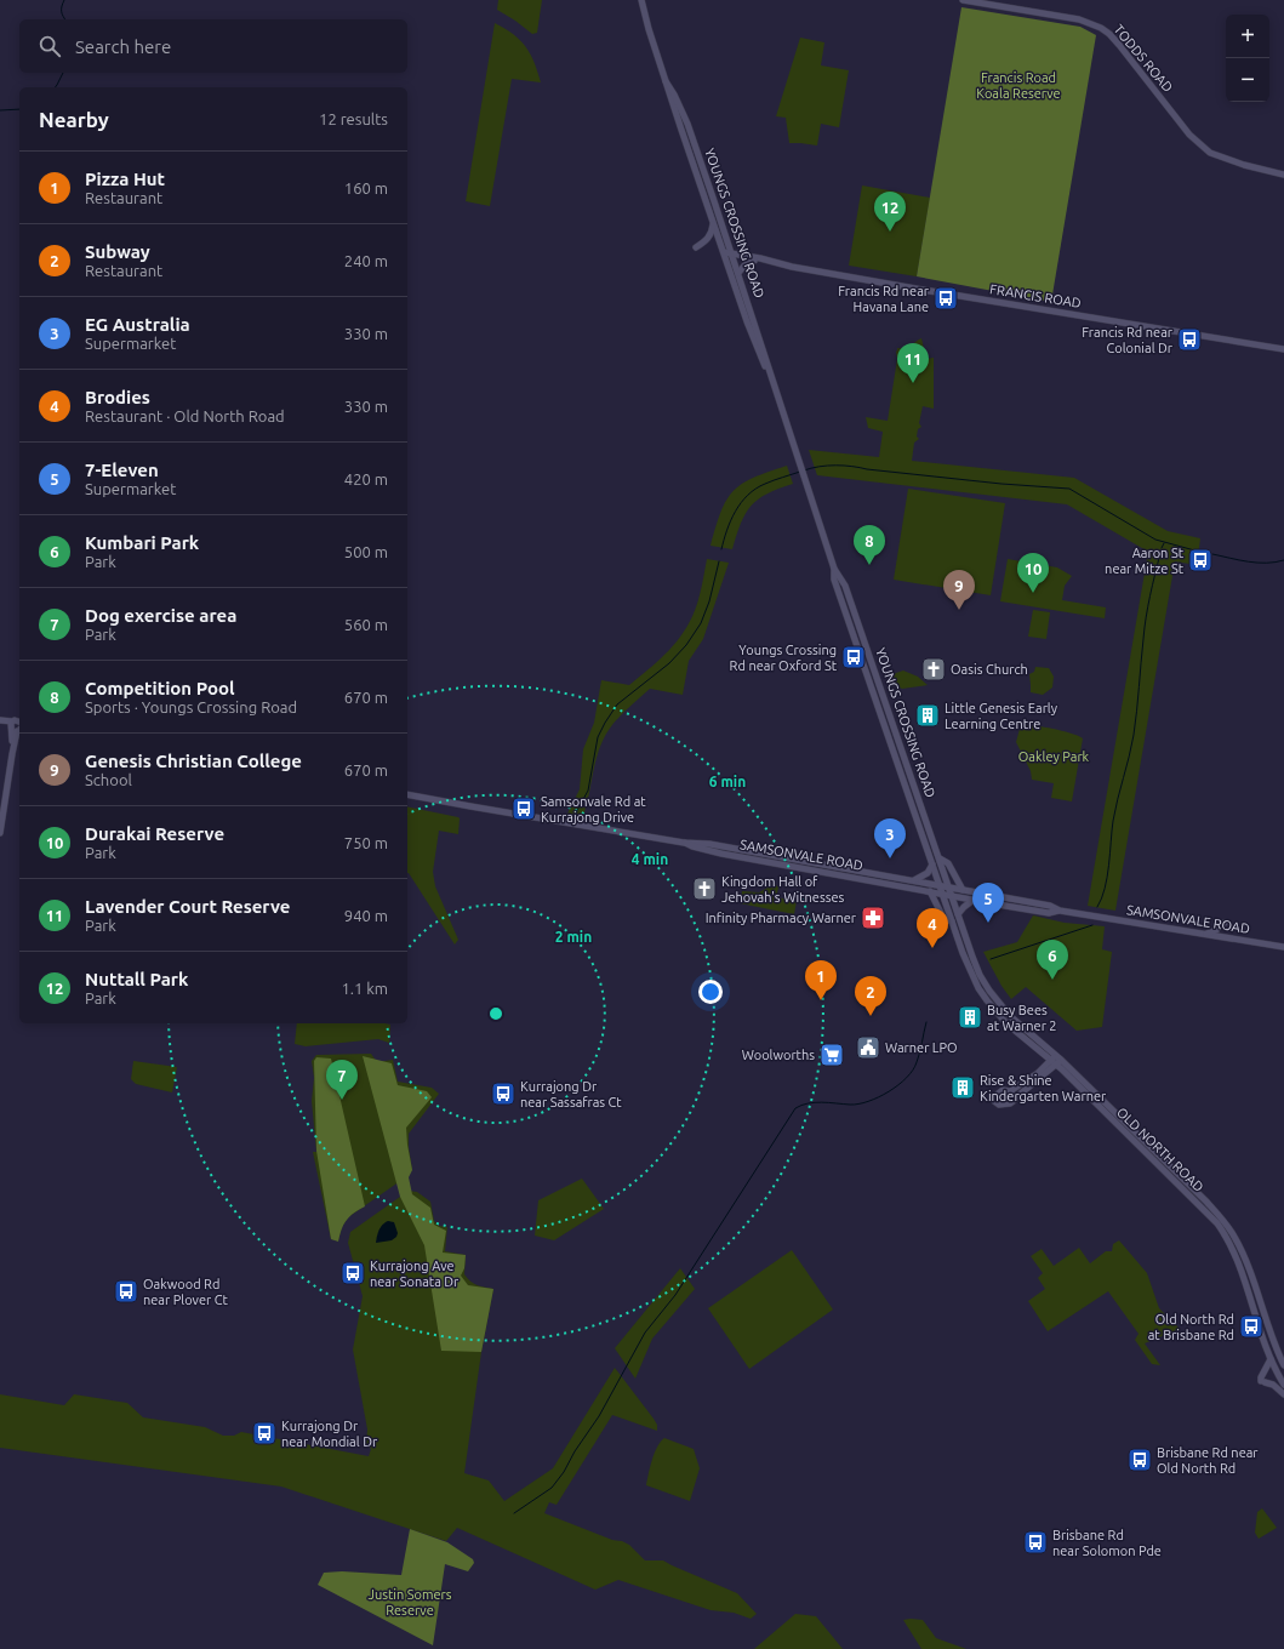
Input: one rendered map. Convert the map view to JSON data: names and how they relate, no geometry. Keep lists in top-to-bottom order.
{
  "streets": {
    "main road": [
      "TODDS ROAD",
      "YOUNGS CROSSING ROAD",
      "FRANCIS ROAD",
      "SAMSONVALE ROAD",
      "OLD NORTH ROAD"
    ]
  },
  "crossings": [
    ["YOUNGS CROSSING ROAD", "FRANCIS ROAD"],
    ["YOUNGS CROSSING ROAD", "SAMSONVALE ROAD"],
    ["YOUNGS CROSSING ROAD", "OLD NORTH ROAD"],
    ["SAMSONVALE ROAD", "OLD NORTH ROAD"]
  ],
  "parks": ["Francis Road Koala Reserve", "Oakley Park", "Justin Somers Reserve"],
  "places": {
    "bus stop": [
      "Francis Rd near Havana Lane",
      "Francis Rd near Colonial Dr",
      "Aaron St near Mitze St",
      "Youngs Crossing Rd near Oxford St",
      "Samsonvale Rd at Kurrajong Drive",
      "Kurrajong Dr near Sassafras Ct",
      "Kurrajong Ave near Sonata Dr",
      "Oakwood Rd near Plover Ct",
      "Old North Rd at Brisbane Rd",
      "Kurrajong Dr near Mondial Dr",
      "Brisbane Rd near Old North Rd",
      "Brisbane Rd near Solomon Pde"
    ],
    "church": ["Oasis Church", "Kingdom Hall of Jehovah's Witnesses"],
    "building": ["Little Genesis Early Learning Centre", "Busy Bees at Warner 2", "Rise & Shine Kindergarten Warner"],
    "pharmacy": ["Infinity Pharmacy Warner"],
    "public building": ["Warner LPO"],
    "supermarket": ["Woolworths"]
  },
  "page": {
    "map_buttons": ["+", "−"],
    "search": "Search here",
    "heading": ["Nearby", "12 results"],
    "list": [
      {
        "mark": "1",
        "name": "Pizza Hut",
        "note": "Restaurant",
        "value": "160 m"
      },
      {
        "mark": "2",
        "name": "Subway",
        "note": "Restaurant",
        "value": "240 m"
      },
      {
        "mark": "3",
        "name": "EG Australia",
        "note": "Supermarket",
        "value": "330 m"
      },
      {
        "mark": "4",
        "name": "Brodies",
        "note": "Restaurant · Old North Road",
        "value": "330 m"
      },
      {
        "mark": "5",
        "name": "7-Eleven",
        "note": "Supermarket",
        "value": "420 m"
      },
      {
        "mark": "6",
        "name": "Kumbari Park",
        "note": "Park",
        "value": "500 m"
      },
      {
        "mark": "7",
        "name": "Dog exercise area",
        "note": "Park",
        "value": "560 m"
      },
      {
        "mark": "8",
        "name": "Competition Pool",
        "note": "Sports · Youngs Crossing Road",
        "value": "670 m"
      },
      {
        "mark": "9",
        "name": "Genesis Christian College",
        "note": "School",
        "value": "670 m"
      },
      {
        "mark": "10",
        "name": "Durakai Reserve",
        "note": "Park",
        "value": "750 m"
      },
      {
        "mark": "11",
        "name": "Lavender Court Reserve",
        "note": "Park",
        "value": "940 m"
      },
      {
        "mark": "12",
        "name": "Nuttall Park",
        "note": "Park",
        "value": "1.1 km"
      }
    ],
    "pins": [
      "12",
      "11",
      "8",
      "10",
      "9",
      "3",
      "5",
      "4",
      "6",
      "1",
      "2",
      "7"
    ]
  },
  "rings": ["6 min", "4 min", "2 min"]
}
